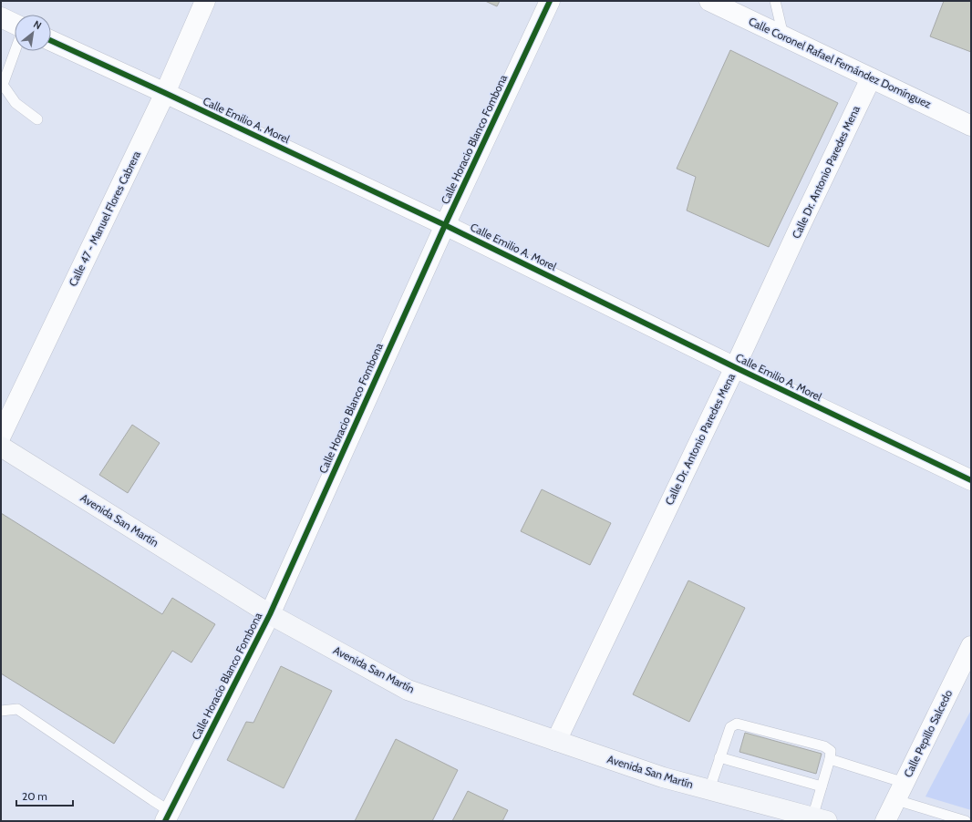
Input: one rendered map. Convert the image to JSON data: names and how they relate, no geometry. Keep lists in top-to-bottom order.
{
  "streets": {
    "main road": ["Avenida San Martín"],
    "street": [
      "Calle Coronel Rafael Fernández Domínguez",
      "Calle Emilio A. Morel",
      "Calle Horacio Blanco Fombona",
      "Calle Dr. Antonio Paredes Mena",
      "Calle 47 - Manuel Flores Cabrera",
      "Calle Pepillo Salcedo"
    ]
  },
  "crossings": [
    ["Calle Coronel Rafael Fernández Domínguez", "Calle Dr. Antonio Paredes Mena"],
    ["Calle Emilio A. Morel", "Calle Horacio Blanco Fombona"],
    ["Calle Emilio A. Morel", "Calle Dr. Antonio Paredes Mena"],
    ["Calle Emilio A. Morel", "Calle 47 - Manuel Flores Cabrera"],
    ["Calle Horacio Blanco Fombona", "Avenida San Martín"],
    ["Calle Dr. Antonio Paredes Mena", "Avenida San Martín"]
  ],
  "scale_bar": "20 m",
  "north": "top right"
}
